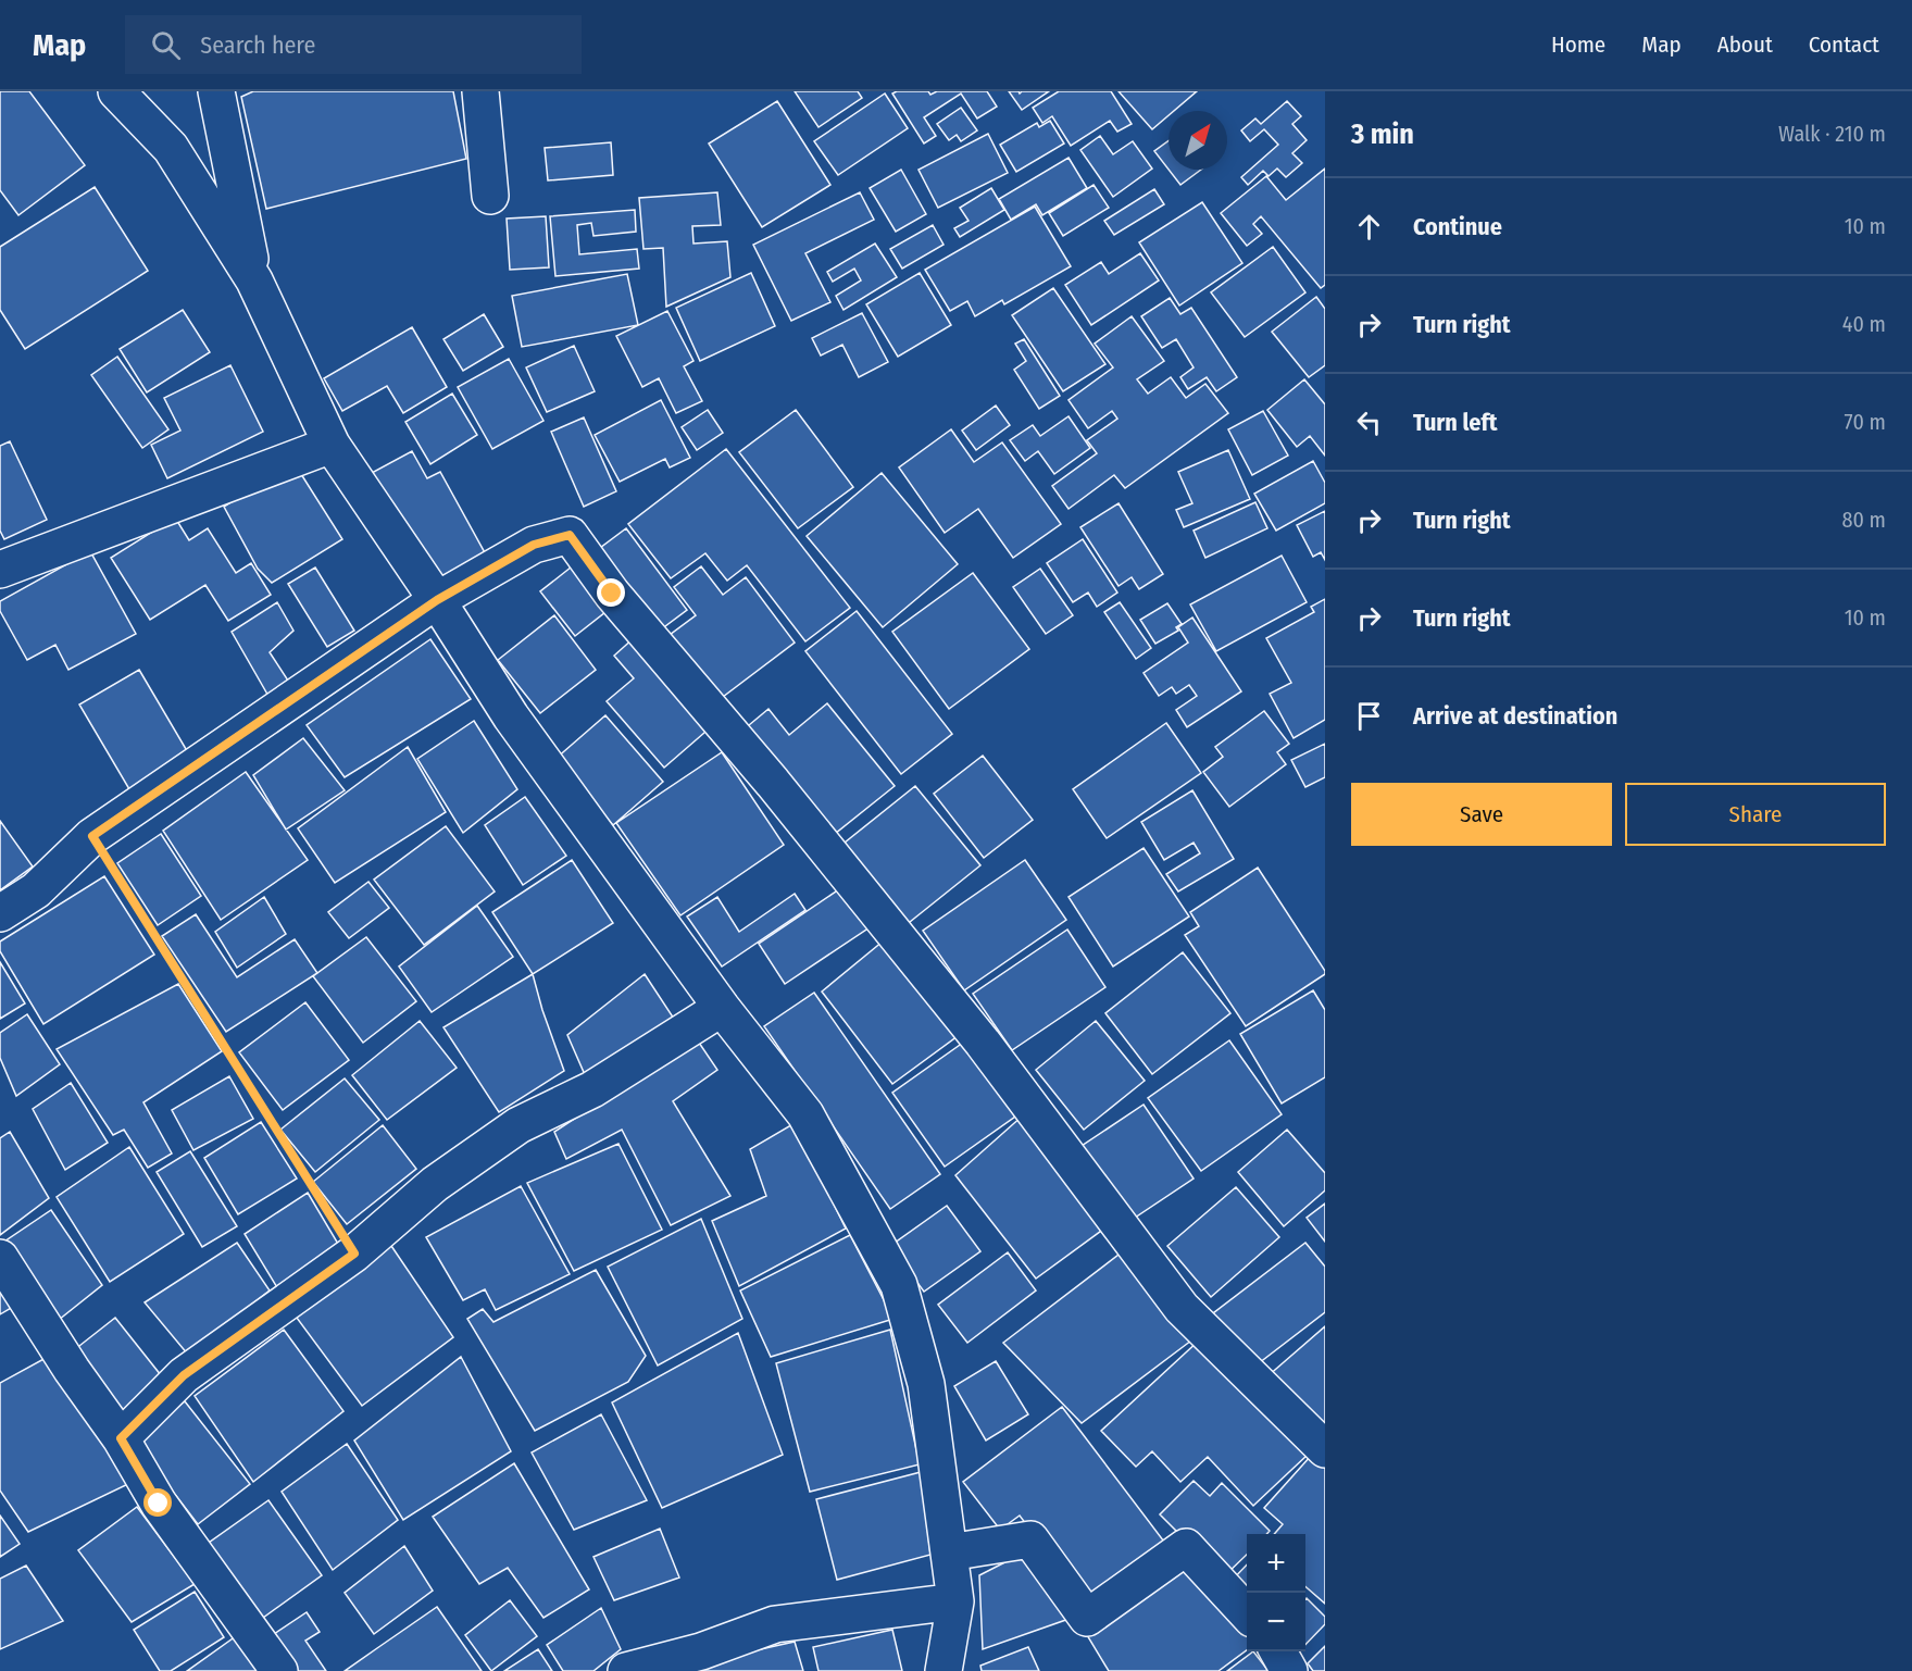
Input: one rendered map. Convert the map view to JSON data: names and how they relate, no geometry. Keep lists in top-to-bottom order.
{
  "north": "top right",
  "page": {
    "header": "Map",
    "search": "Search here",
    "nav": [
      "Home",
      "Map",
      "About",
      "Contact"
    ],
    "heading": ["3 min", "Walk · 210 m"],
    "list": [
      ["Continue", "10 m"],
      ["Turn right", "40 m"],
      ["Turn left", "70 m"],
      ["Turn right", "80 m"],
      ["Turn right", "10 m"],
      "Arrive at destination"
    ],
    "buttons": ["Save", "Share"],
    "map_buttons": ["+", "−"]
  }
}
